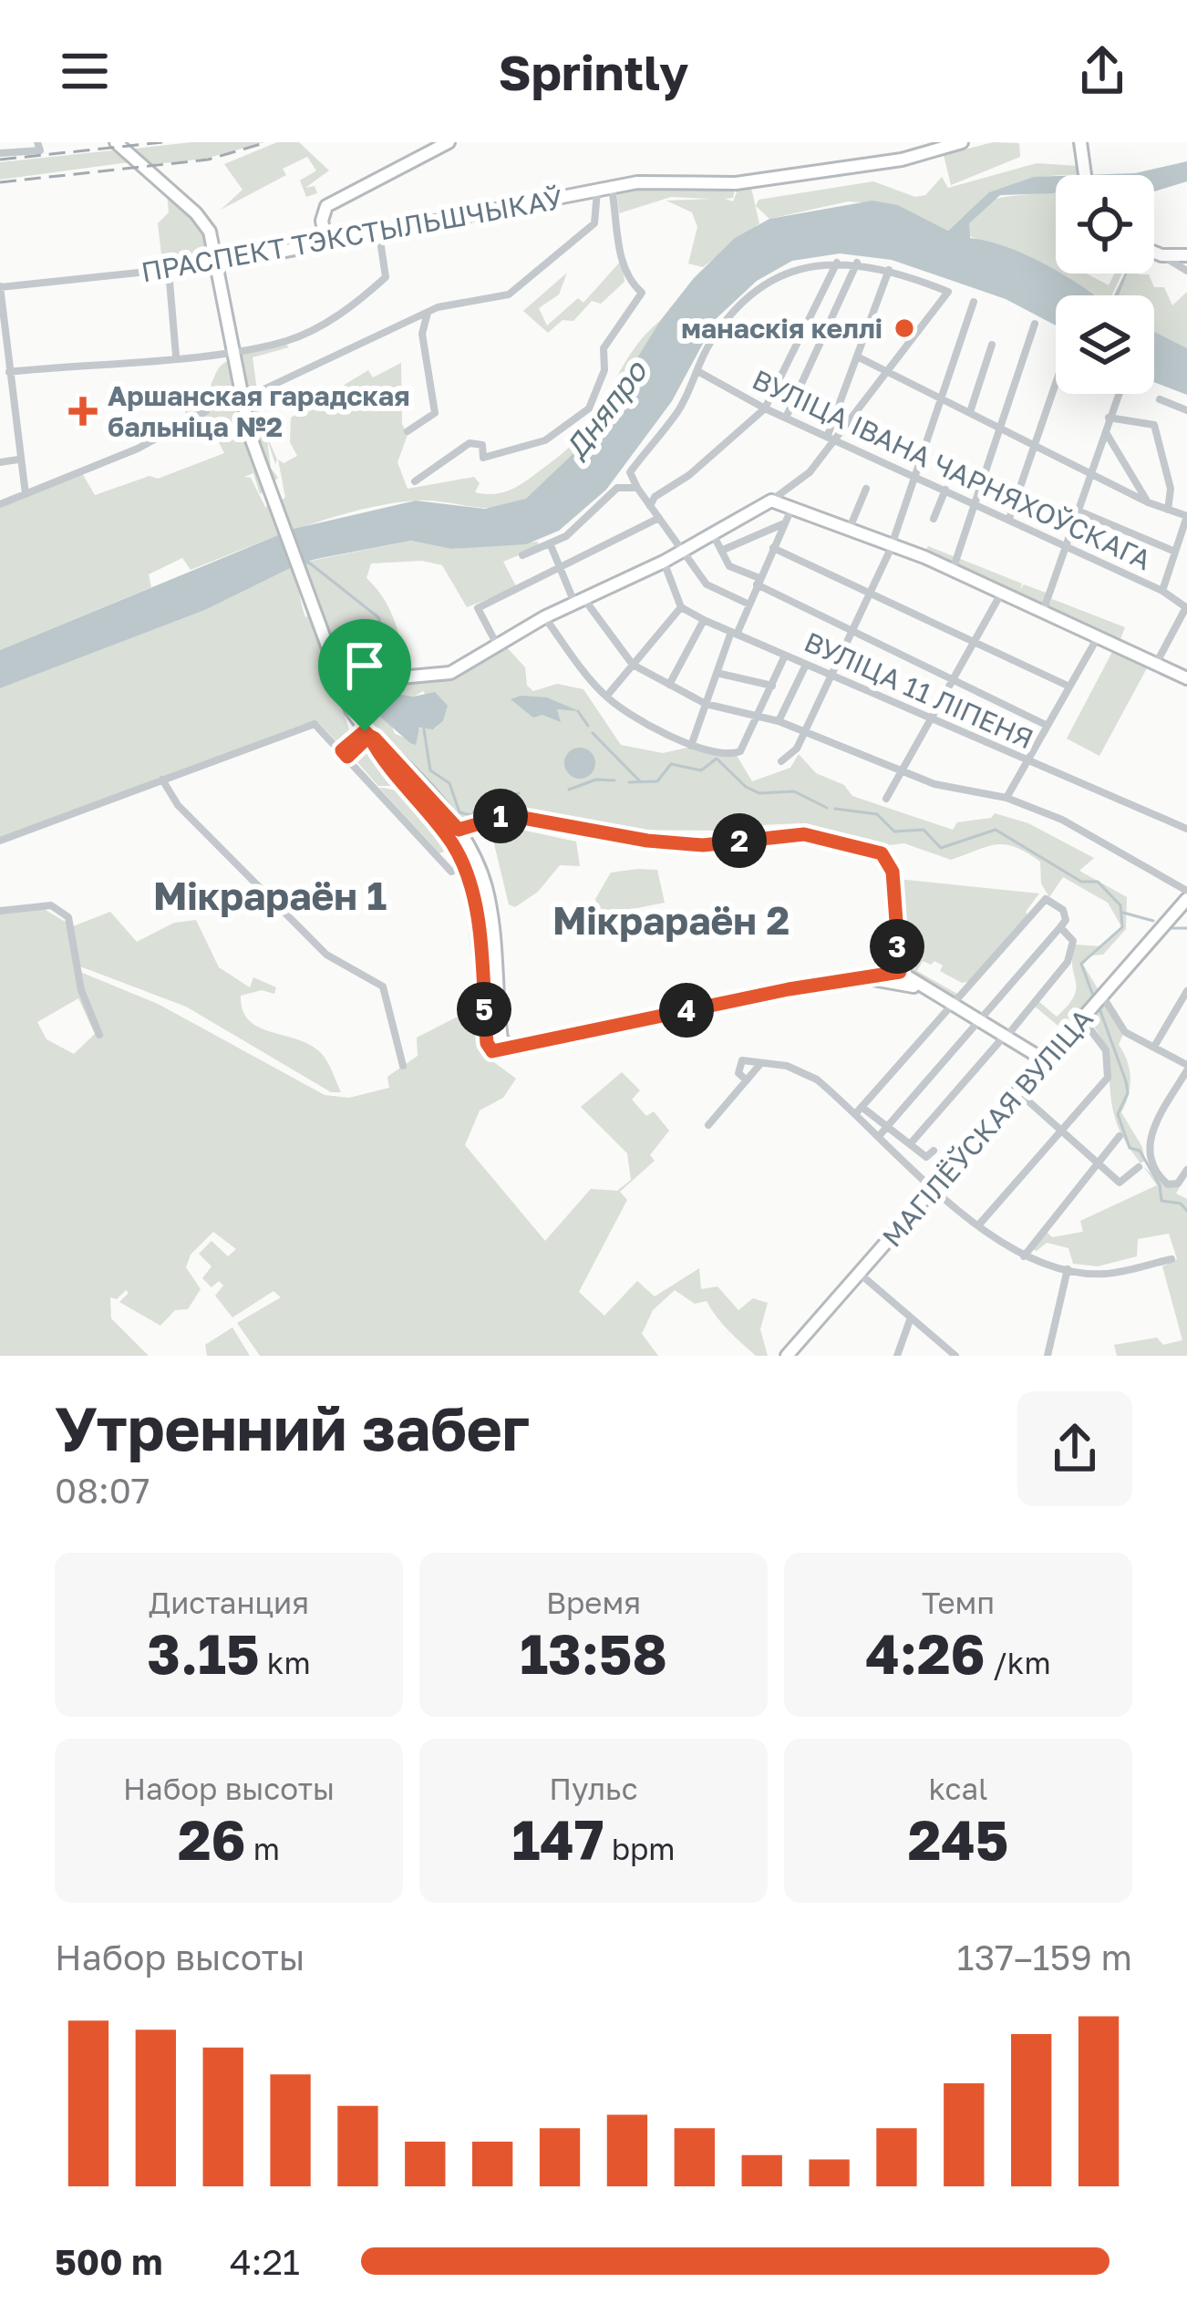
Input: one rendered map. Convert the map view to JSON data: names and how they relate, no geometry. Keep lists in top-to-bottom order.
{
  "streets": {
    "main road": ["ПРАСПЕКТ ТЭКСТЫЛЬШЧЫКАЎ", "МАГІЛЁЎСКАЯ ВУЛІЦА"],
    "street": ["ВУЛІЦА ІВАНА ЧАРНЯХОЎСКАГА", "ВУЛІЦА 11 ЛІПЕНЯ"]
  },
  "districts": ["Мікрараён 1", "Мікрараён 2"],
  "water": ["Дняпро"],
  "places": {
    "other": ["манаскія келлі"],
    "health": ["Аршанская гарадская бальніца №2"]
  },
  "page": {
    "header": "Sprintly",
    "pins": [
      "1",
      "2",
      "3",
      "5",
      "4"
    ],
    "heading": ["Утренний забег", "08:07"],
    "stats": [
      ["Дистанция", "3.15 km"],
      ["Время", "13:58"],
      ["Темп", "4:26 /km"],
      ["Набор высоты", "26 m"],
      ["Пульс", "147 bpm"],
      ["kcal", "245"]
    ],
    "chart": ["Набор высоты", "137–159 m"],
    "list": [
      {
        "name": "500 m",
        "note": "4:21"
      }
    ]
  }
}
